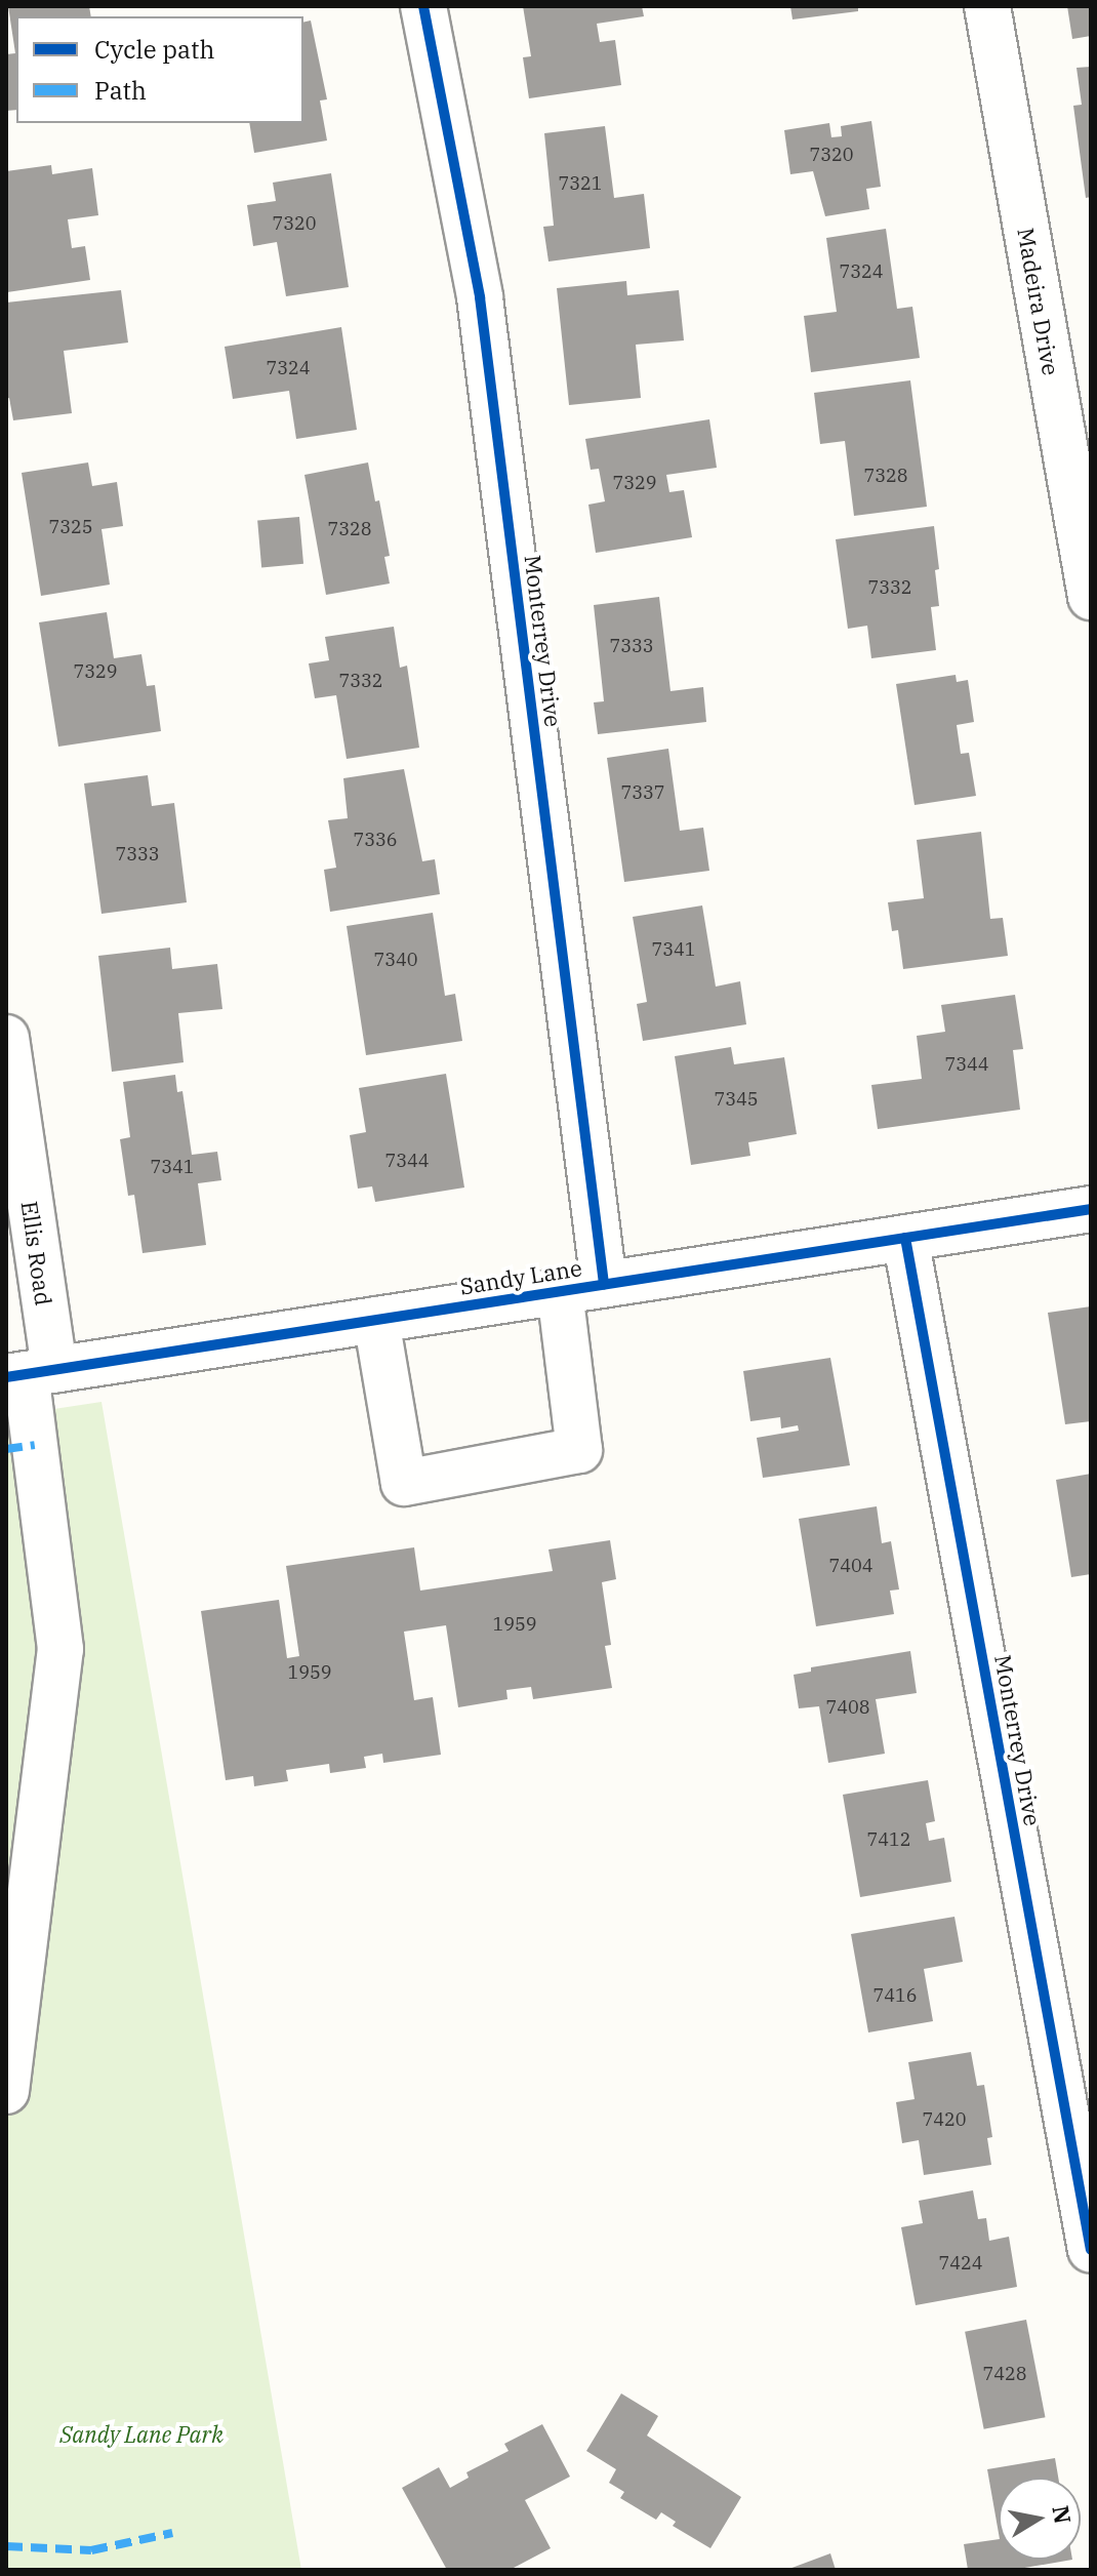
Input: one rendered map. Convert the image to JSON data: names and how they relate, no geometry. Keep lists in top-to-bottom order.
{
  "streets": {
    "street": [
      "Madeira Drive",
      "Monterrey Drive",
      "Ellis Road",
      "Sandy Lane"
    ]
  },
  "crossings": [
    ["Monterrey Drive", "Sandy Lane"],
    ["Ellis Road", "Sandy Lane"]
  ],
  "parks": ["Sandy Lane Park"],
  "house_numbers": [
    "7320",
    "7321",
    "7320",
    "7324",
    "7324",
    "7328",
    "7329",
    "7325",
    "7328",
    "7332",
    "7333",
    "7329",
    "7332",
    "7337",
    "7336",
    "7333",
    "7341",
    "7340",
    "7344",
    "7345",
    "7344",
    "7341",
    "7404",
    "1959",
    "1959",
    "7408",
    "7412",
    "7416",
    "7420",
    "7424",
    "7428"
  ],
  "legend": ["Cycle path", "Path"],
  "north": "right"
}
